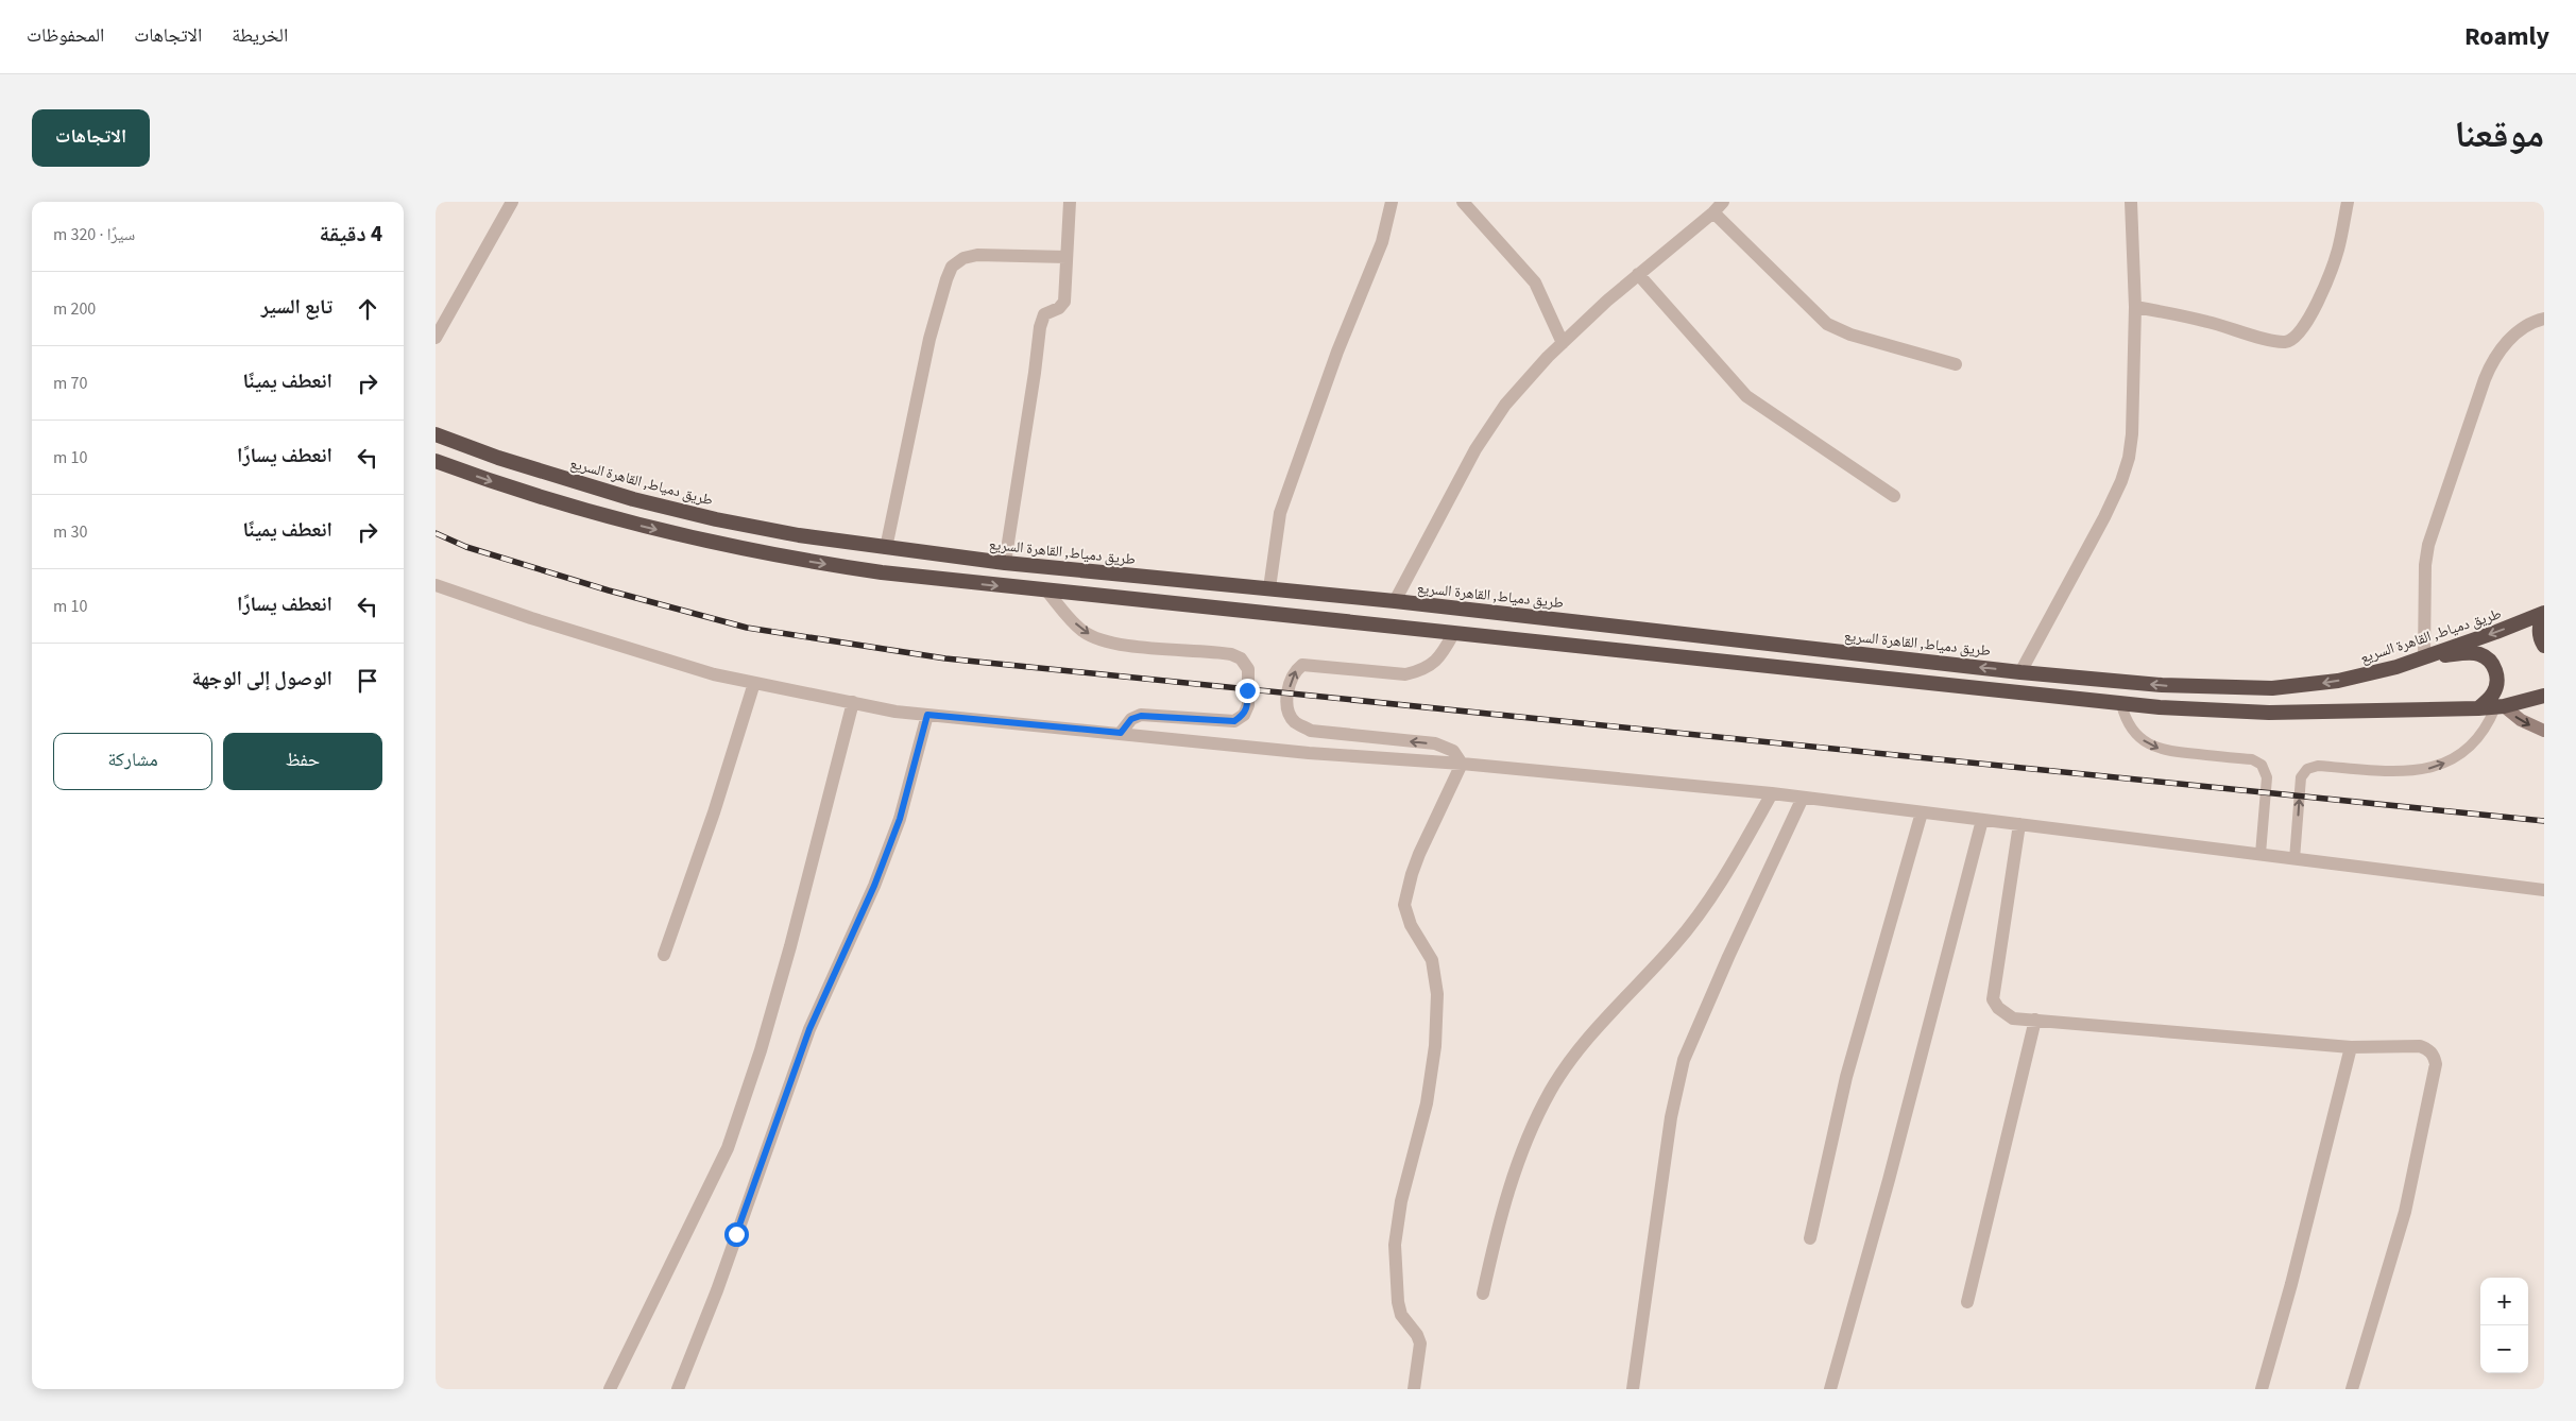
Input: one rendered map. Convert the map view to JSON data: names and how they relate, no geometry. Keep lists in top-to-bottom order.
{
  "streets": {
    "highway": ["طريق دمياط, القاهرة السريع"]
  },
  "page": {
    "header": "Roamly",
    "nav": ["الخريطة", "الاتجاهات", "المحفوظات"],
    "title": "موقعنا",
    "buttons": [
      "الاتجاهات",
      ["حفظ", "مشاركة"]
    ],
    "heading": ["4 دقيقة", "سيرًا · 320 m"],
    "list": [
      ["تابع السير", "200 m"],
      ["انعطف يمينًا", "70 m"],
      ["انعطف يسارًا", "10 m"],
      ["انعطف يمينًا", "30 m"],
      ["انعطف يسارًا", "10 m"],
      "الوصول إلى الوجهة"
    ],
    "map_buttons": ["+", "−"]
  }
}
